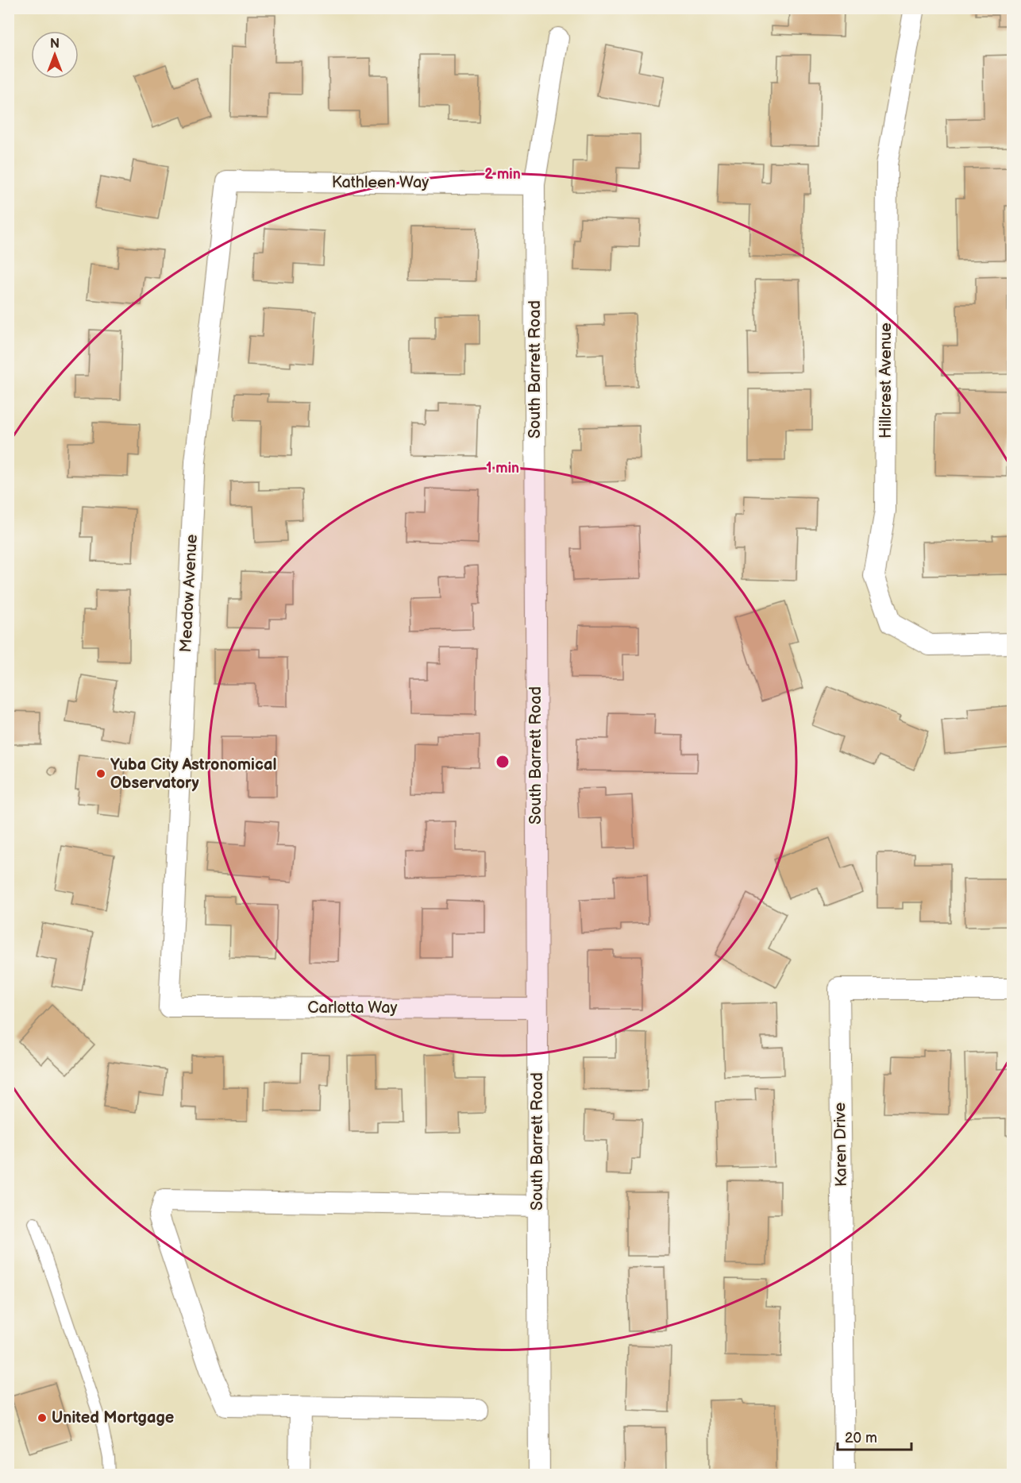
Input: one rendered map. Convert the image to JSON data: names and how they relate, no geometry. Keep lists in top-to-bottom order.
{
  "streets": {
    "street": [
      "Kathleen Way",
      "South Barrett Road",
      "Hillcrest Avenue",
      "Meadow Avenue",
      "Carlotta Way",
      "Karen Drive"
    ]
  },
  "crossings": [
    ["Kathleen Way", "South Barrett Road"],
    ["Kathleen Way", "Meadow Avenue"],
    ["South Barrett Road", "Carlotta Way"],
    ["Meadow Avenue", "Carlotta Way"]
  ],
  "places": ["Yuba City Astronomical Observatory", "United Mortgage"],
  "scale_bar": "20 m",
  "north": "top",
  "rings": ["2 min", "1 min"]
}
